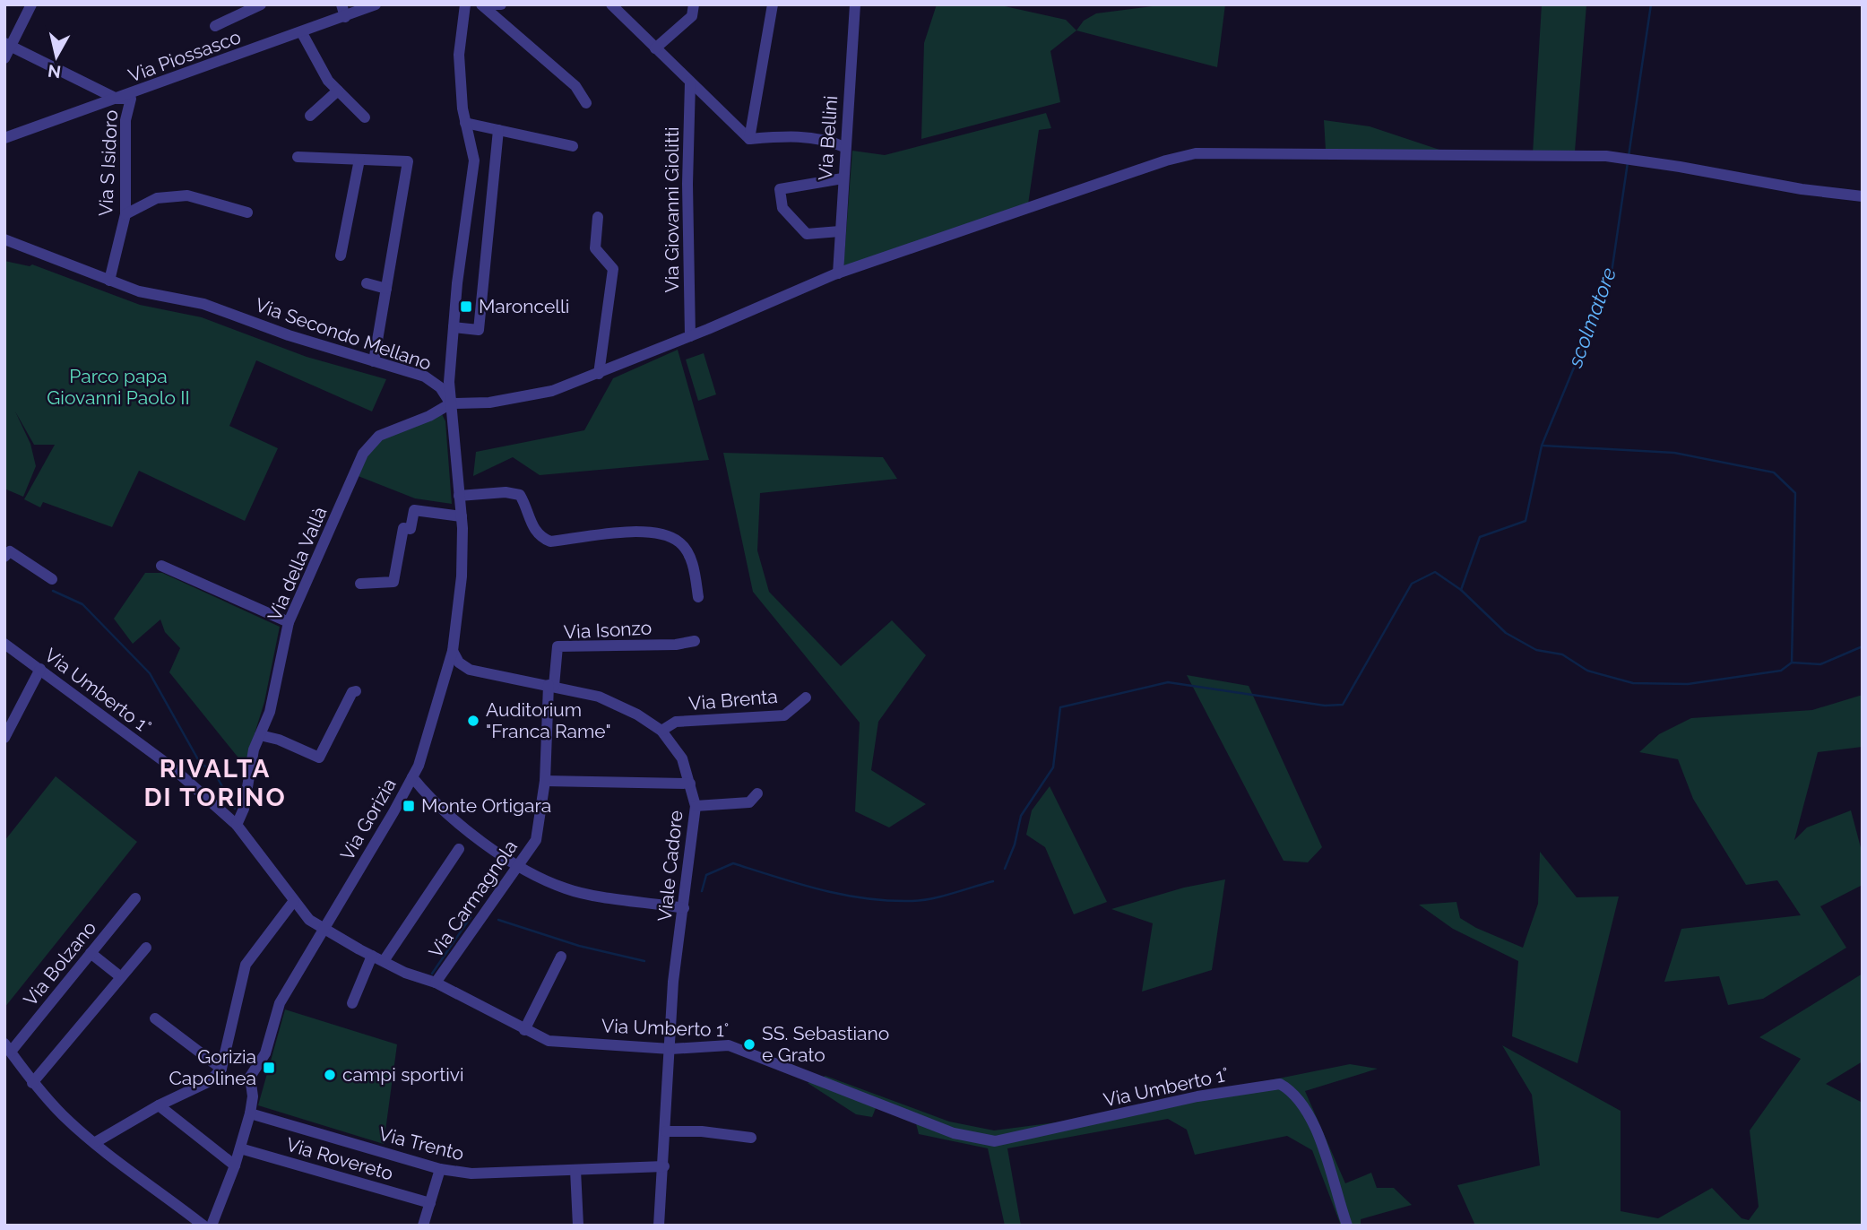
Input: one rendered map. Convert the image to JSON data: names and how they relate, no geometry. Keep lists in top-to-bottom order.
{
  "streets": {
    "street": [
      "Via Piossasco",
      "Via Bellini",
      "Via S Isidoro",
      "Via Giovanni Giolitti",
      "Via Secondo Mellano",
      "Via della Vallà",
      "Via Isonzo",
      "Via Umberto 1°",
      "Via Brenta",
      "Via Gorizia",
      "Viale Cadore",
      "Via Carmagnola",
      "Via Bolzano",
      "Via Trento",
      "Via Rovereto"
    ]
  },
  "crossings": [
    ["Via Piossasco", "Via S Isidoro"],
    ["Via S Isidoro", "Via Secondo Mellano"],
    ["Via Secondo Mellano", "Via della Vallà"],
    ["Via Secondo Mellano", "Via Gorizia"],
    ["Via della Vallà", "Via Umberto 1°"],
    ["Via della Vallà", "Via Gorizia"],
    ["Via Isonzo", "Viale Cadore"],
    ["Via Isonzo", "Via Carmagnola"],
    ["Via Umberto 1°", "Via Gorizia"],
    ["Via Umberto 1°", "Viale Cadore"],
    ["Via Umberto 1°", "Via Carmagnola"],
    ["Via Brenta", "Viale Cadore"],
    ["Via Gorizia", "Viale Cadore"],
    ["Via Gorizia", "Via Trento"],
    ["Via Gorizia", "Via Rovereto"],
    ["Viale Cadore", "Via Carmagnola"],
    ["Viale Cadore", "Via Trento"]
  ],
  "districts": ["RIVALTA DI TORINO"],
  "water": ["scolmatore"],
  "parks": ["Parco papa Giovanni Paolo II"],
  "places": {
    "transit": ["Maroncelli", "Monte Ortigara", "Gorizia Capolinea"],
    "other": ["Auditorium \"Franca Rame\"", "SS. Sebastiano e Grato", "campi sportivi"]
  },
  "north": "bottom"
}
